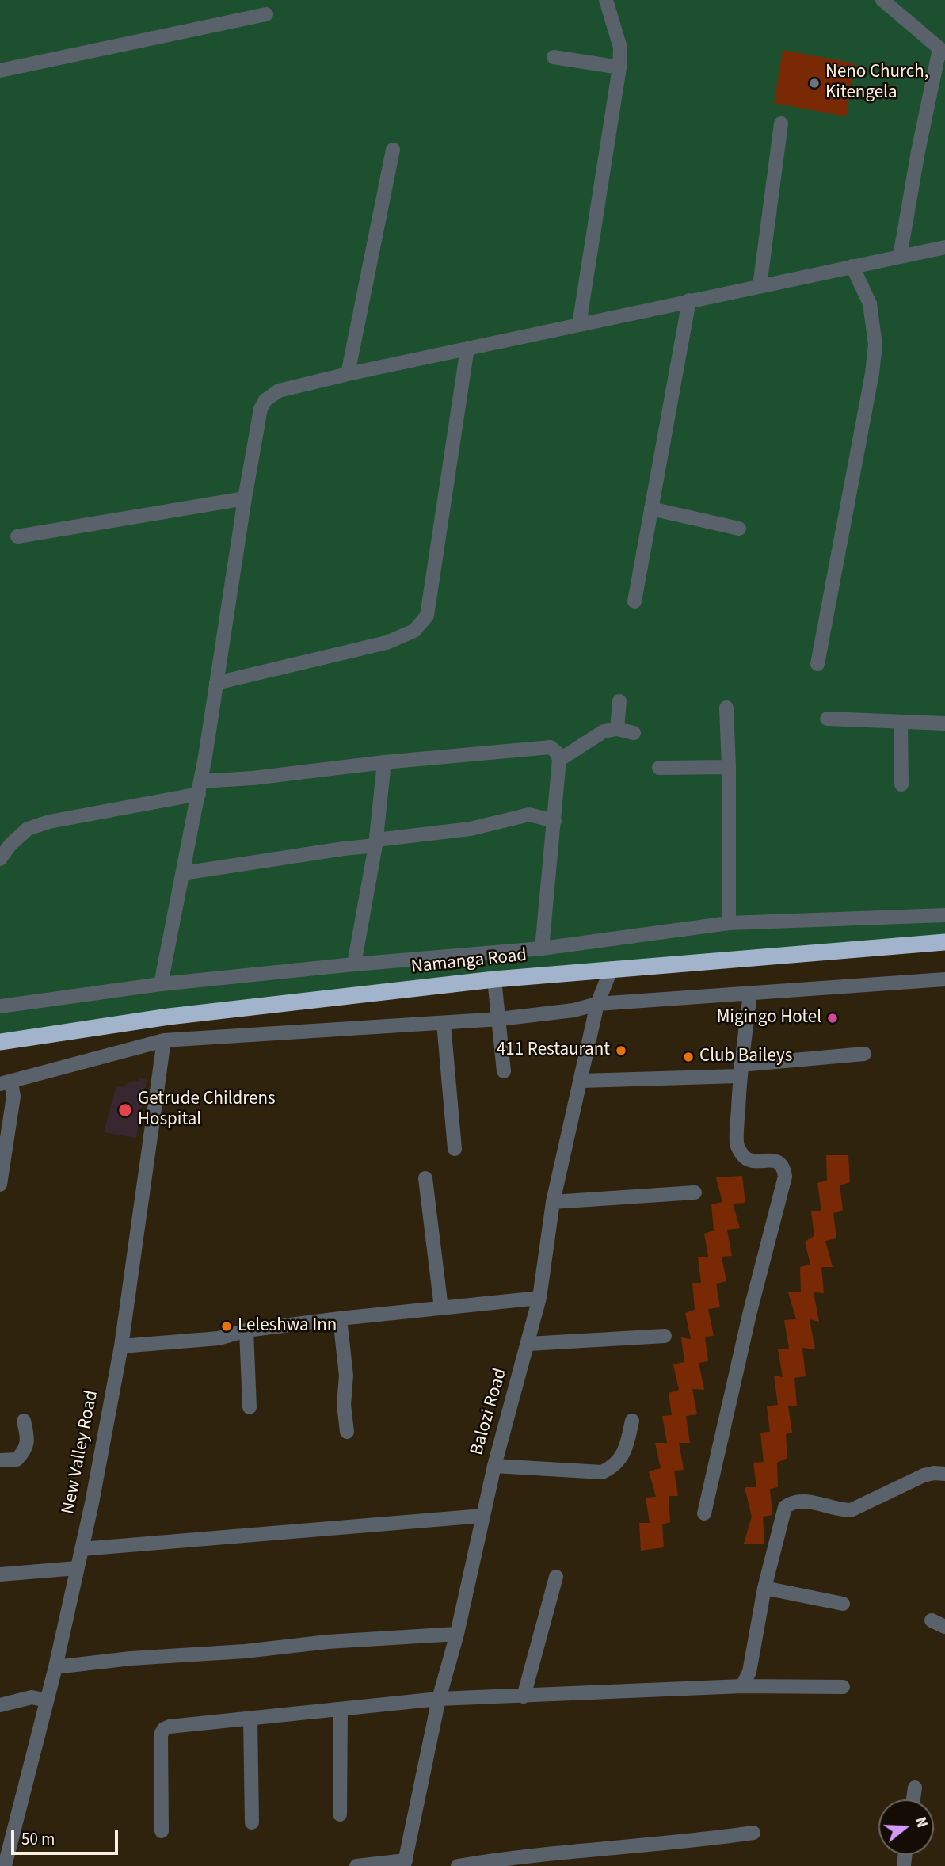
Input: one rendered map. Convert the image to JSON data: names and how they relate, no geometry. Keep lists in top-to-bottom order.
{
  "streets": {
    "highway": ["Namanga Road"],
    "street": ["Balozi Road", "New Valley Road"]
  },
  "crossings": [
    ["Namanga Road", "Balozi Road"]
  ],
  "places": [
    "Neno Church, Kitengela",
    "Migingo Hotel",
    "411 Restaurant",
    "Club Baileys",
    "Getrude Childrens Hospital",
    "Leleshwa Inn"
  ],
  "scale_bar": "50 m",
  "north": "right"
}
